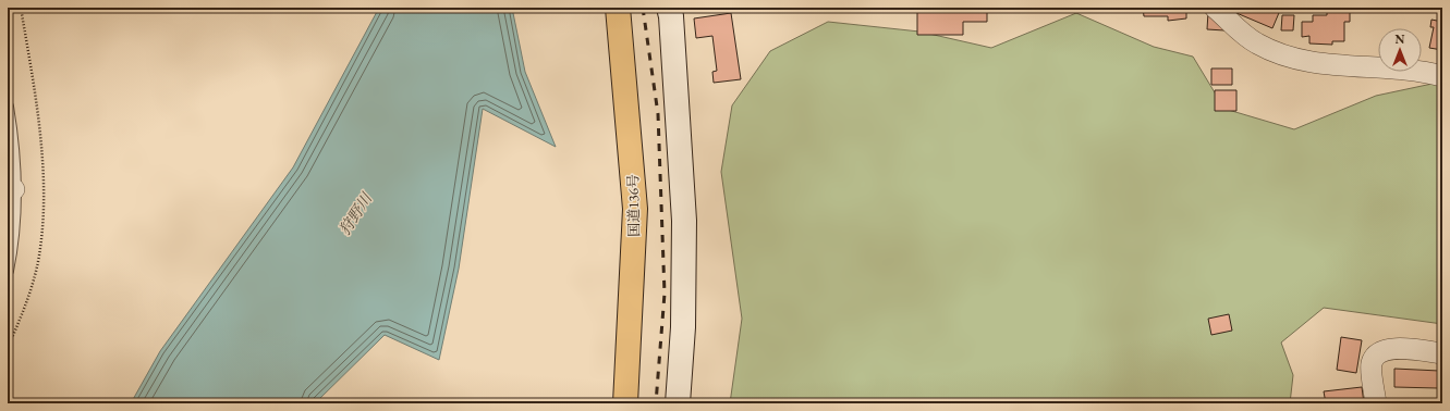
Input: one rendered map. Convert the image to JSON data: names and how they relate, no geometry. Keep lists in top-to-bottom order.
{
  "streets": {
    "highway": ["国道136号"]
  },
  "water": ["狩野川"],
  "north": "top"
}
